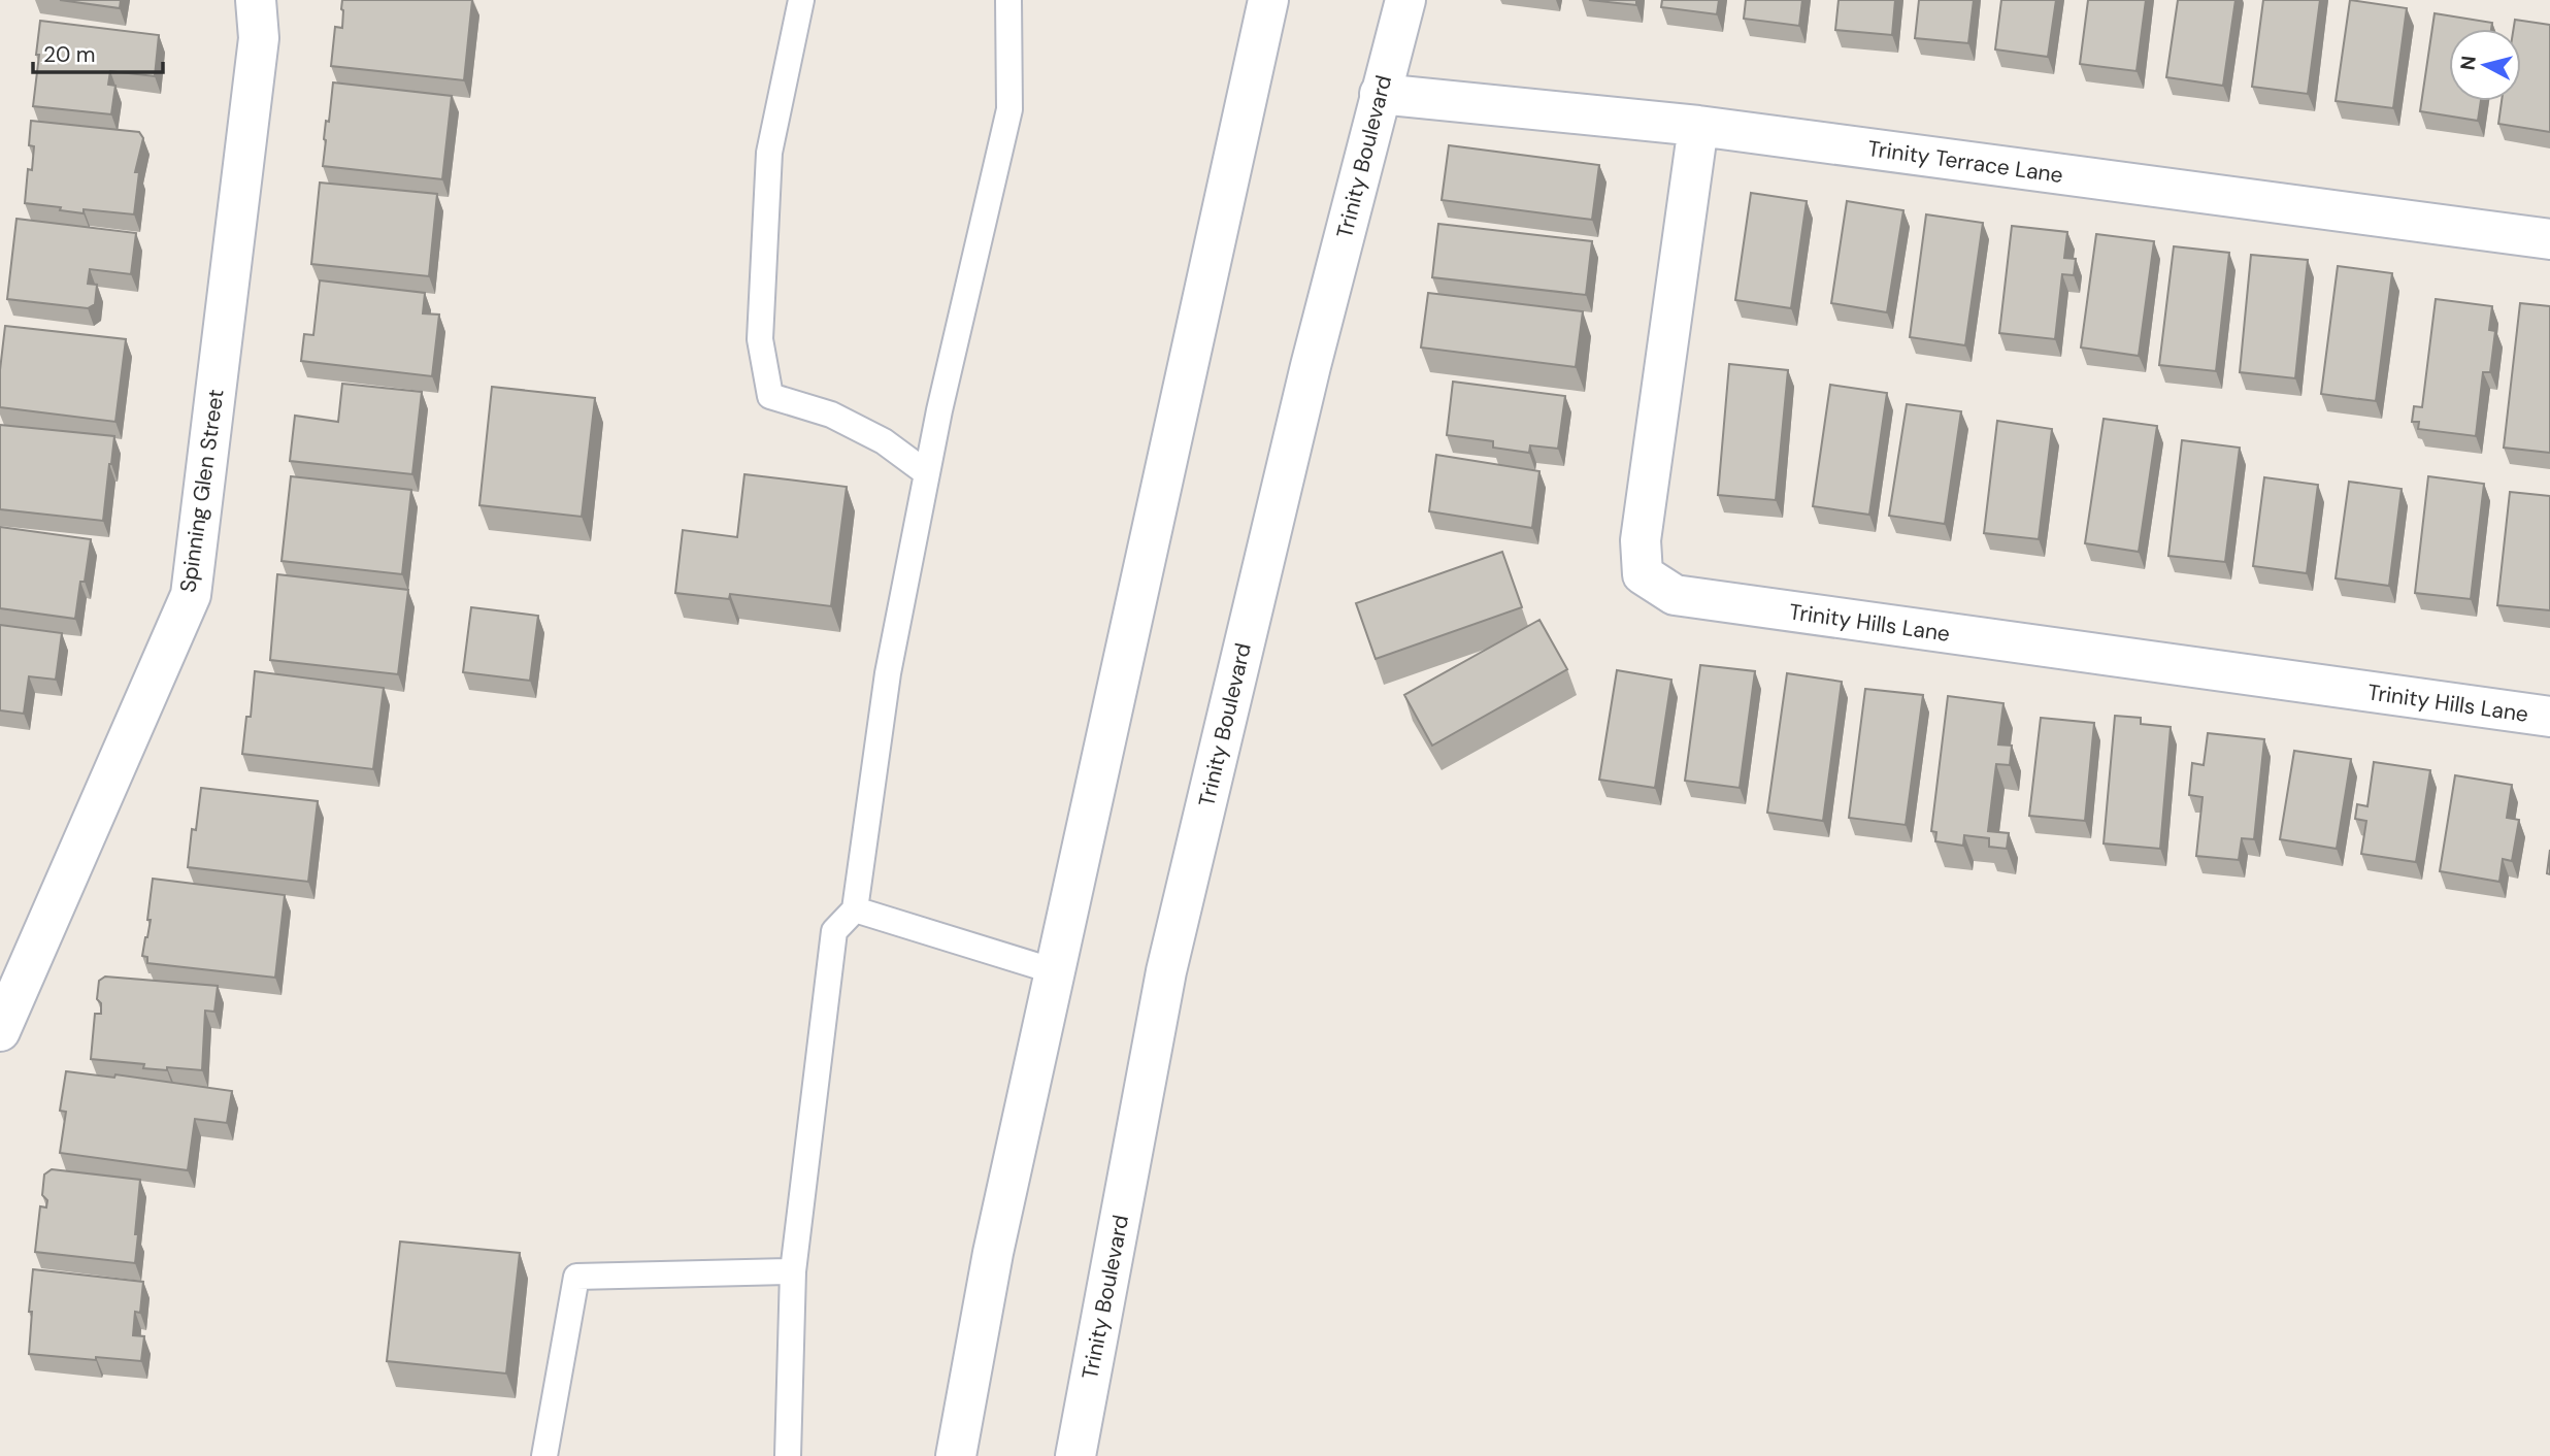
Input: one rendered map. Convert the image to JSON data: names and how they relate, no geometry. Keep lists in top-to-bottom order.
{
  "streets": {
    "street": [
      "Trinity Boulevard",
      "Trinity Terrace Lane",
      "Spinning Glen Street",
      "Trinity Hills Lane"
    ]
  },
  "crossings": [
    ["Trinity Boulevard", "Trinity Terrace Lane"],
    ["Trinity Terrace Lane", "Trinity Hills Lane"]
  ],
  "scale_bar": "20 m",
  "north": "left"
}
